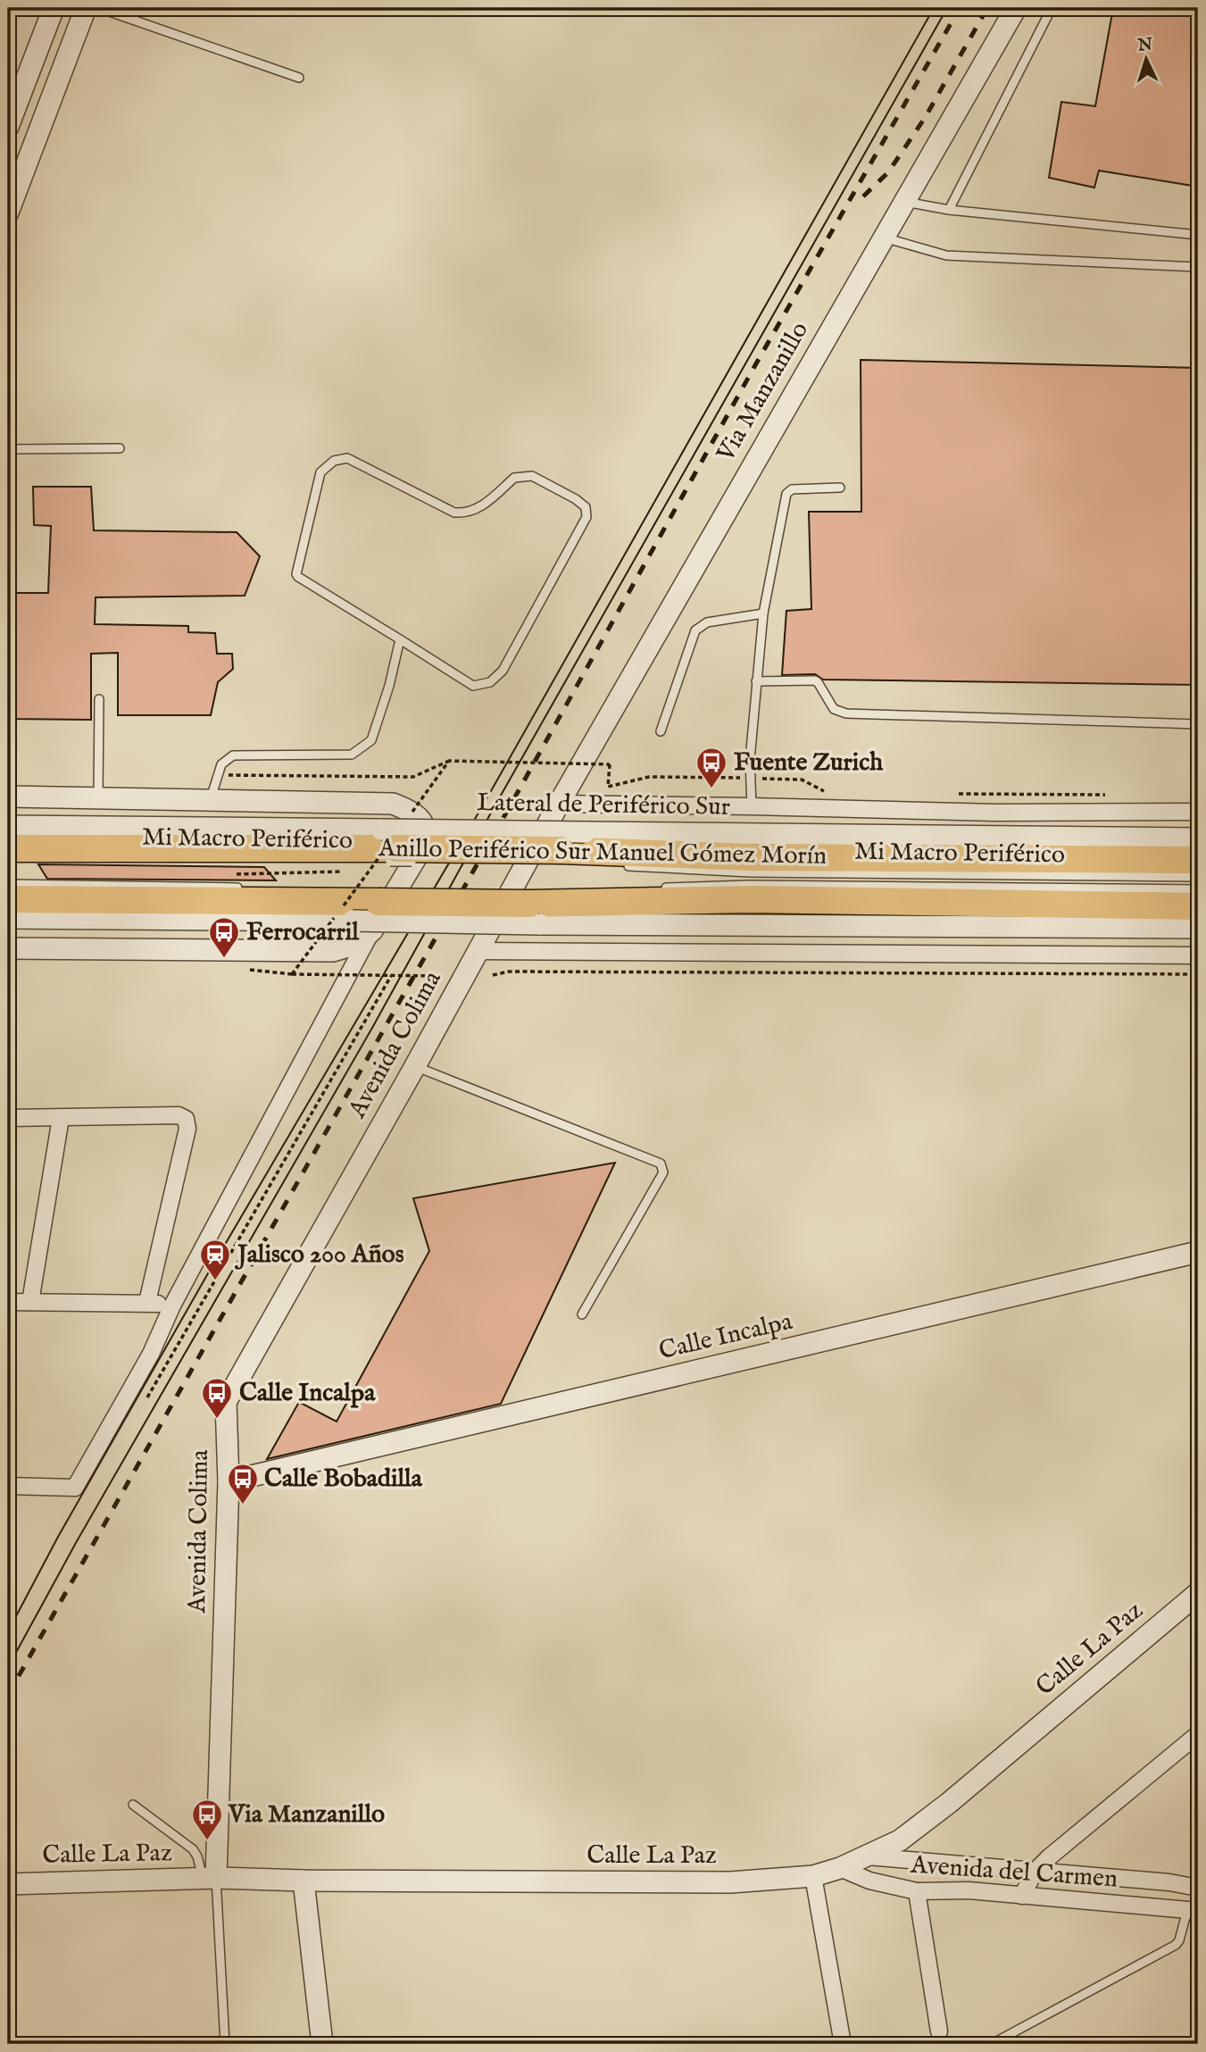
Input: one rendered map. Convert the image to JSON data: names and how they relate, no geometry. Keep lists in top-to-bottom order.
{
  "streets": {
    "highway": ["Anillo Periférico Sur Manuel Gómez Morín"],
    "street": [
      "Via Manzanillo",
      "Lateral de Periférico Sur",
      "Avenida Colima",
      "Calle Incalpa",
      "Calle La Paz",
      "Avenida del Carmen"
    ],
    "lane": ["Mi Macro Periférico"]
  },
  "crossings": [
    ["Via Manzanillo", "Avenida Colima"],
    ["Lateral de Periférico Sur", "Anillo Periférico Sur Manuel Gómez Morín"],
    ["Avenida Colima", "Calle Incalpa"],
    ["Avenida Colima", "Calle La Paz"],
    ["Calle La Paz", "Avenida del Carmen"]
  ],
  "places": {
    "bus stop": [
      "Fuente Zurich",
      "Ferrocarril",
      "Calle Incalpa",
      "Calle Bobadilla",
      "Via Manzanillo"
    ],
    "station": ["Jalisco 200 Años"]
  },
  "north": "top"
}
